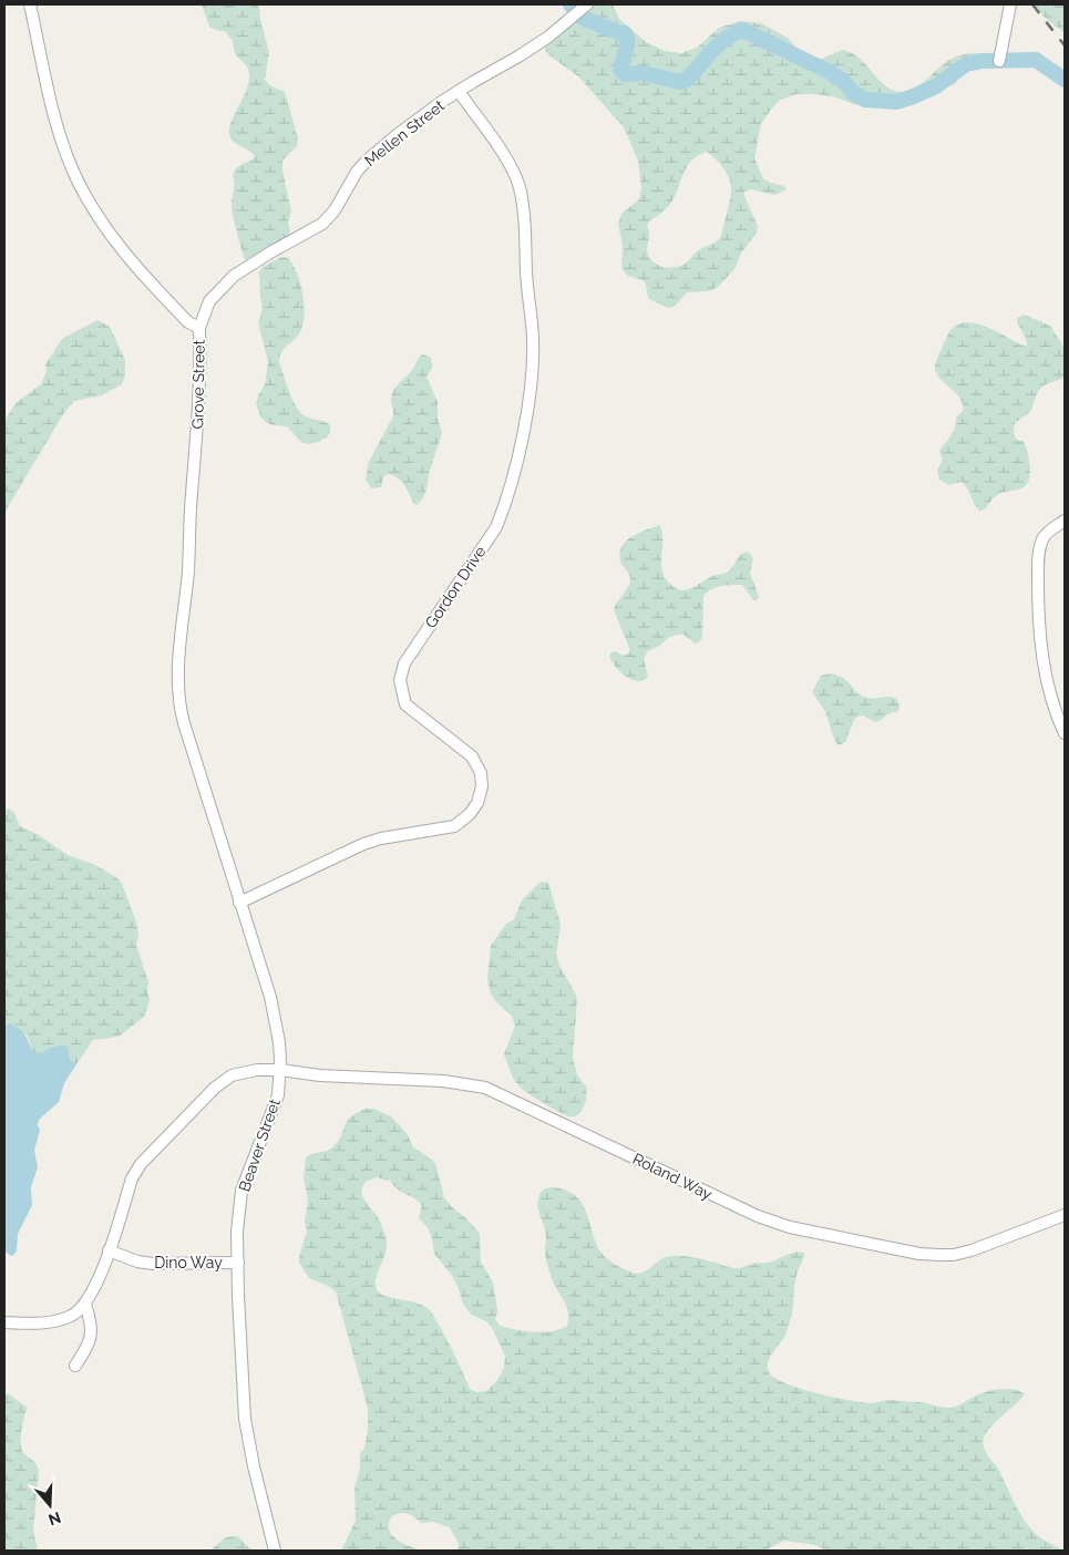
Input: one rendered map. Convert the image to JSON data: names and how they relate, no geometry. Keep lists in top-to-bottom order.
{
  "streets": {
    "street": [
      "Mellen Street",
      "Grove Street",
      "Gordon Drive",
      "Beaver Street",
      "Roland Way",
      "Dino Way"
    ]
  },
  "crossings": [
    ["Mellen Street", "Grove Street"],
    ["Mellen Street", "Gordon Drive"],
    ["Grove Street", "Beaver Street"],
    ["Gordon Drive", "Beaver Street"],
    ["Beaver Street", "Roland Way"],
    ["Beaver Street", "Dino Way"],
    ["Roland Way", "Dino Way"]
  ],
  "north": "bottom"
}
